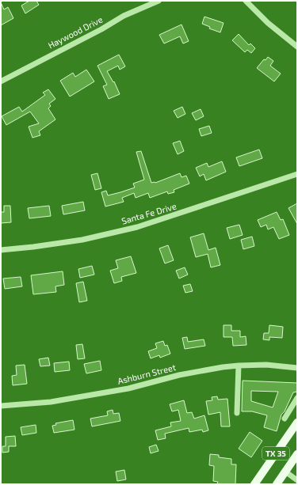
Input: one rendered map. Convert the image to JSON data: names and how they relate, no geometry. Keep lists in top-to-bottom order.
{
  "streets": {
    "main road": ["TX 35"],
    "street": ["Haywood Drive", "Santa Fe Drive", "Ashburn Street"]
  }
}
